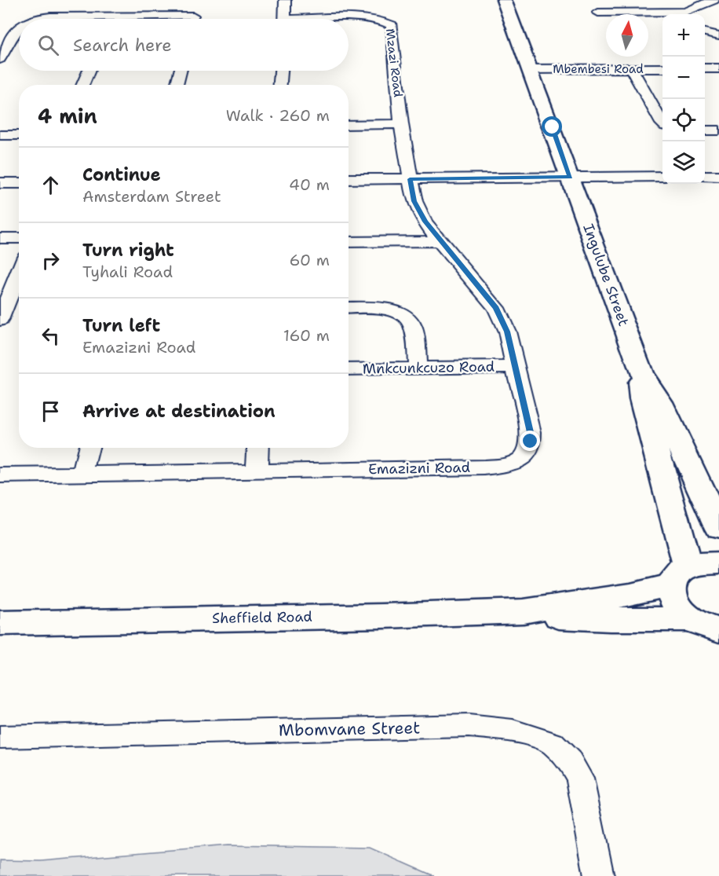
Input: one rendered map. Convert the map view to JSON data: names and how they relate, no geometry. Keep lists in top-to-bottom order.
{
  "streets": {
    "street": [
      "Mzazi Road",
      "Mbembesi Road",
      "Ingulube Street",
      "Mnkcunkcuzo Road",
      "Emazizni Road",
      "Sheffield Road",
      "Mbomvane Street"
    ]
  },
  "crossings": [
    ["Mzazi Road", "Emazizni Road"],
    ["Mbembesi Road", "Ingulube Street"],
    ["Ingulube Street", "Sheffield Road"],
    ["Mnkcunkcuzo Road", "Emazizni Road"]
  ],
  "north": "top",
  "page": {
    "map_buttons": ["+", "−"],
    "search": "Search here",
    "heading": ["4 min", "Walk · 260 m"],
    "list": [
      ["Continue", "Amsterdam Street", "40 m"],
      ["Turn right", "Tyhali Road", "60 m"],
      ["Turn left", "Emazizni Road", "160 m"],
      "Arrive at destination"
    ]
  }
}
